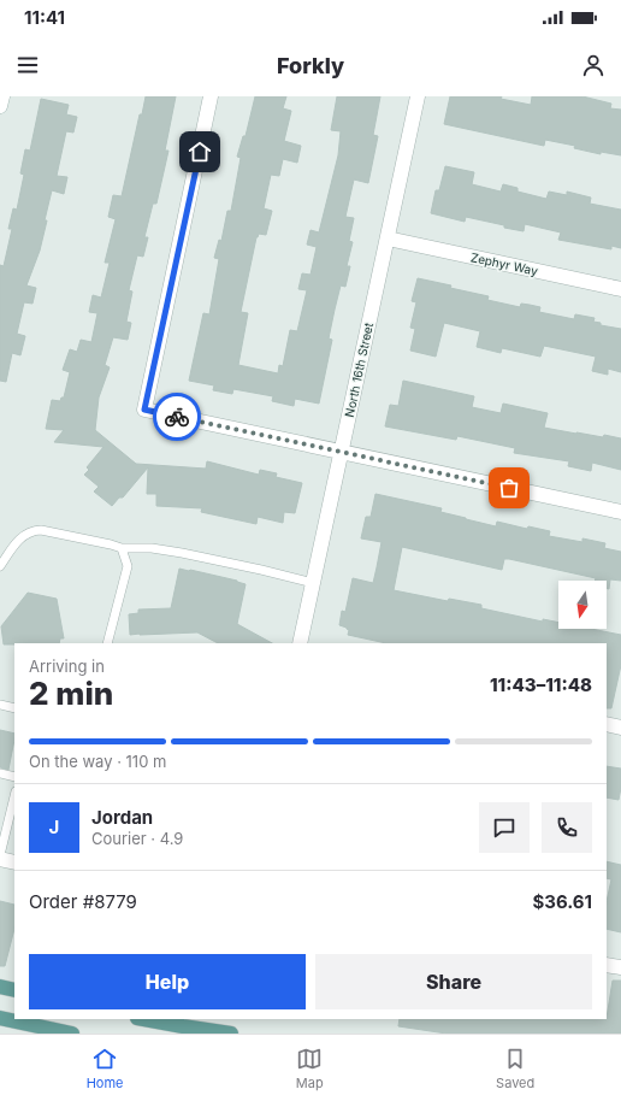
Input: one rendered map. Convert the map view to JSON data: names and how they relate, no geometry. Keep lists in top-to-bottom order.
{
  "streets": {
    "street": ["Zephyr Way", "North 16th Street"]
  },
  "crossings": [
    ["Zephyr Way", "North 16th Street"]
  ],
  "north": "bottom",
  "page": {
    "status": "11:41",
    "header": "Forkly",
    "heading": ["2 min", "Arriving in", "11:43–11:48"],
    "panel": [
      "Jordan",
      "Courier · 4.9",
      "Order #8779",
      "$36.61"
    ],
    "bar": "On the way · 110 m",
    "round": "J",
    "buttons": ["Help", "Share"],
    "tabs": ["Home", "Map", "Saved"]
  }
}
